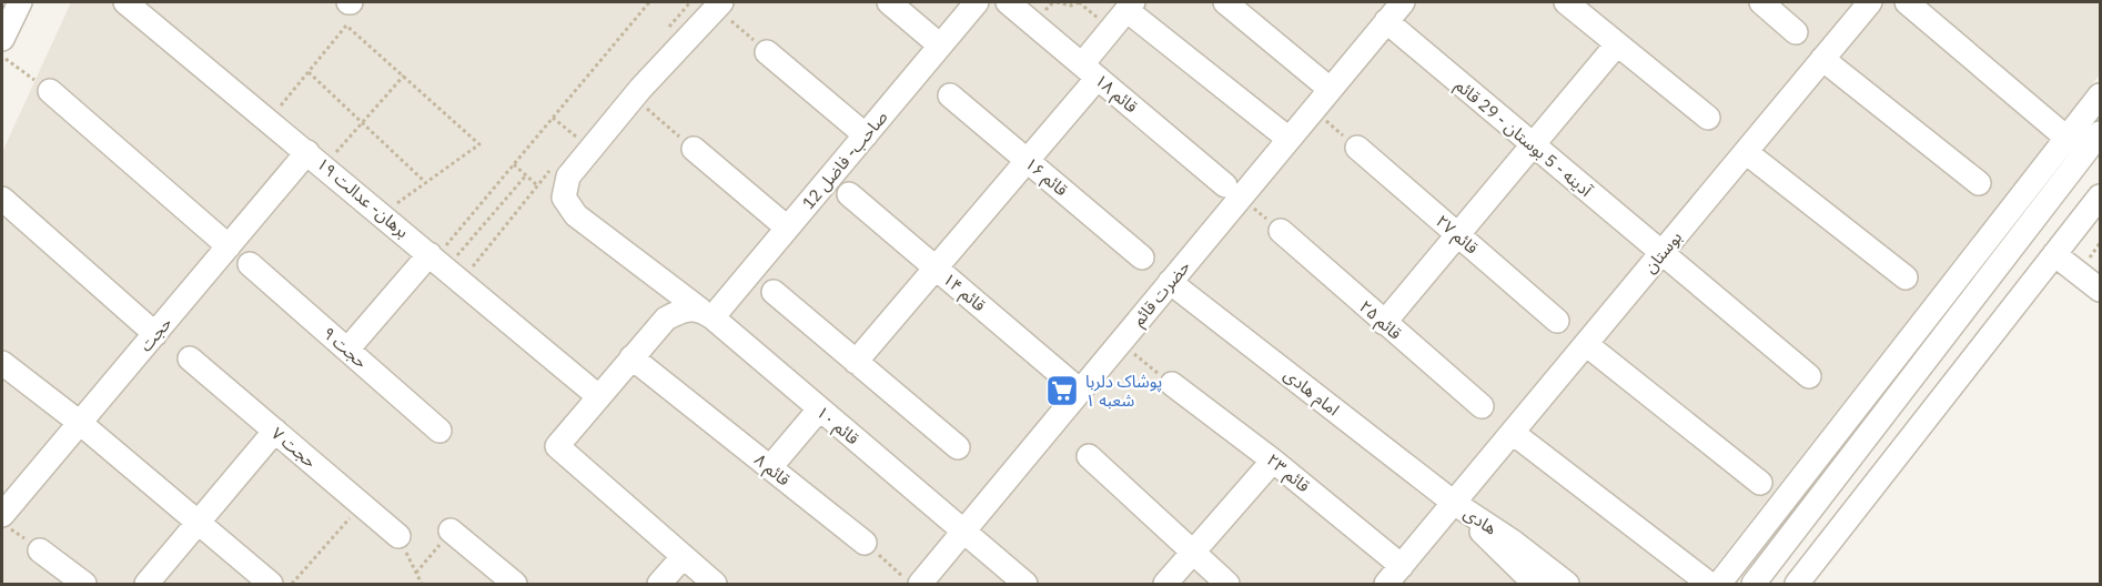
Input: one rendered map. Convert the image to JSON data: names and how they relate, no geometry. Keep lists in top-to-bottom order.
{
  "streets": {
    "street": [
      "قائم ۱۸",
      "آدینه - 5 بوستان - 29 قائم",
      "صاحب- فاضل 12",
      "قائم ۱۶",
      "برهان- عدالت ۱۹",
      "قائم ۲۷",
      "بوستان",
      "قائم ۱۴",
      "حضرت قائم",
      "قائم ۲۵",
      "حجت",
      "حجت ۹",
      "امام هادی",
      "قائم ۱۰",
      "حجت ۷",
      "قائم ۸",
      "قائم ۲۳",
      "هادی"
    ]
  },
  "crossings": [
    ["قائم ۱۸", "حضرت قائم"],
    ["آدینه - 5 بوستان - 29 قائم", "بوستان"],
    ["آدینه - 5 بوستان - 29 قائم", "حضرت قائم"],
    ["صاحب- فاضل 12", "قائم ۱۰"],
    ["برهان- عدالت ۱۹", "حجت"],
    ["بوستان", "امام هادی"],
    ["بوستان", "قائم ۲۳"],
    ["بوستان", "هادی"],
    ["قائم ۱۴", "حضرت قائم"],
    ["حضرت قائم", "امام هادی"],
    ["حضرت قائم", "قائم ۱۰"],
    ["امام هادی", "هادی"]
  ],
  "places": {
    "supermarket": ["پوشاک دلربا شعبه ۱"]
  }
}
